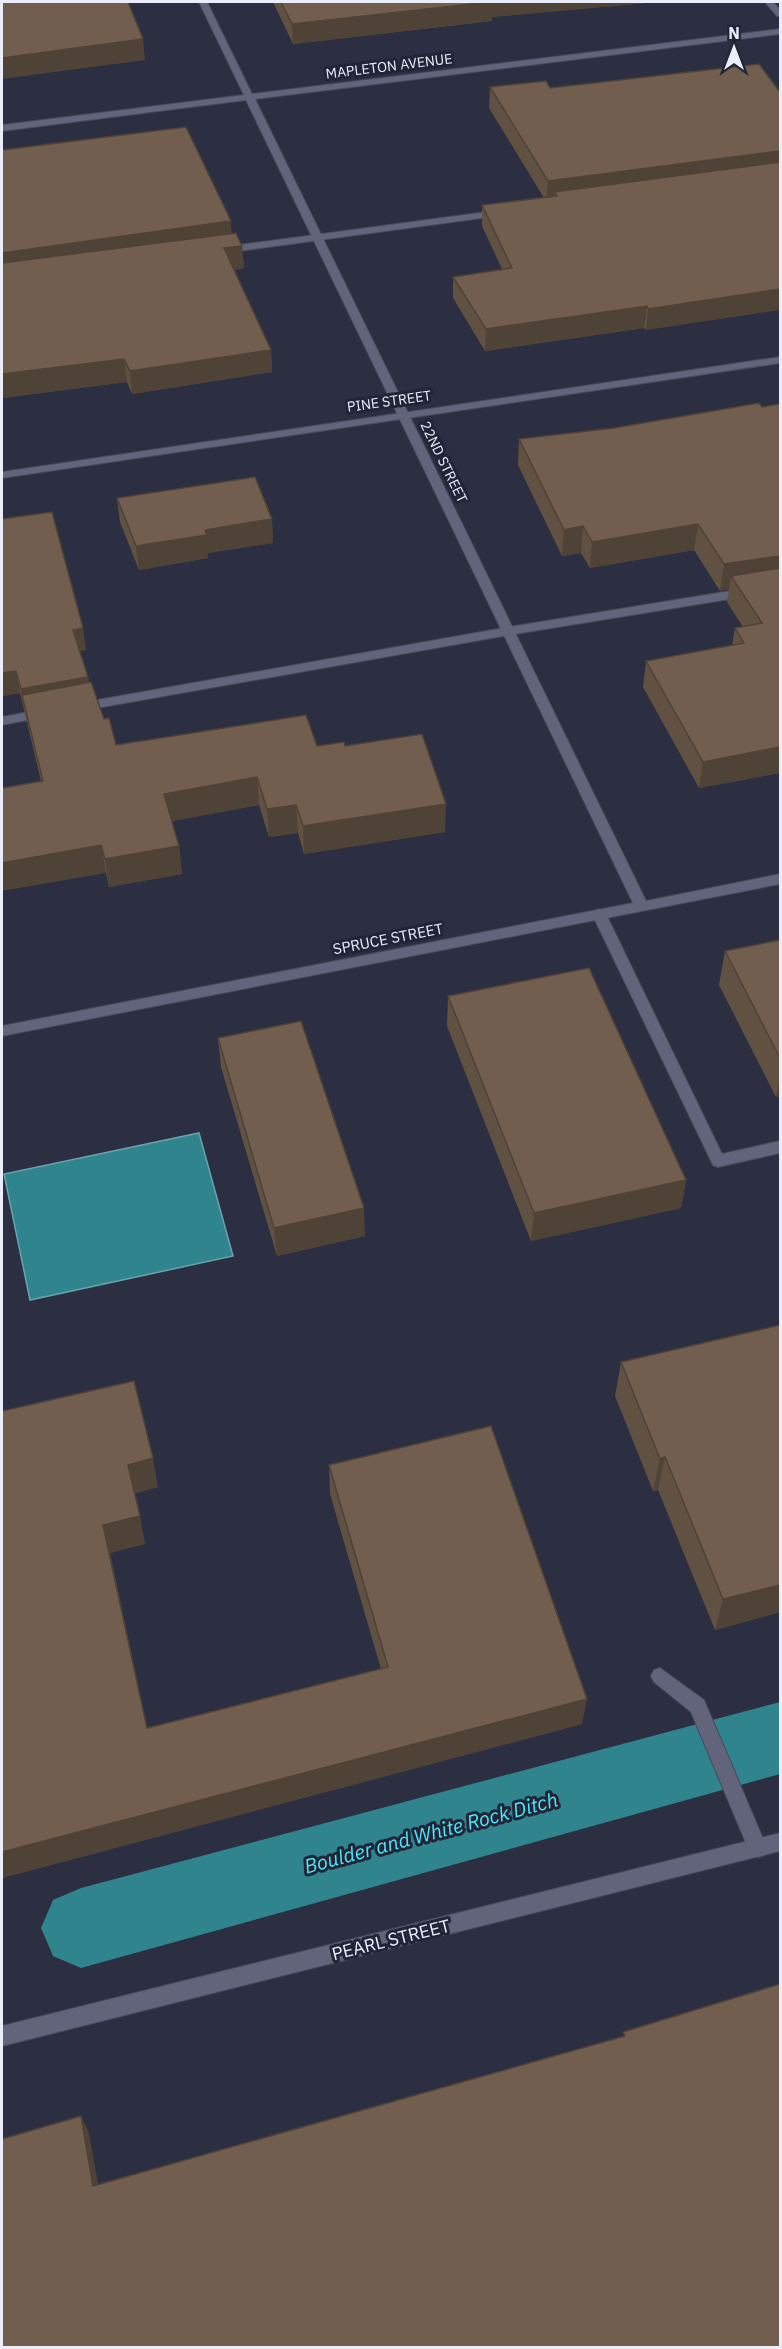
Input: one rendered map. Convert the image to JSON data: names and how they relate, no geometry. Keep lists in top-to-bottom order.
{
  "streets": {
    "street": [
      "MAPLETON AVENUE",
      "PINE STREET",
      "22ND STREET",
      "SPRUCE STREET",
      "PEARL STREET"
    ]
  },
  "crossings": [
    ["MAPLETON AVENUE", "22ND STREET"],
    ["PINE STREET", "22ND STREET"],
    ["22ND STREET", "SPRUCE STREET"]
  ],
  "water": ["Boulder and White Rock Ditch"],
  "north": "top"
}
